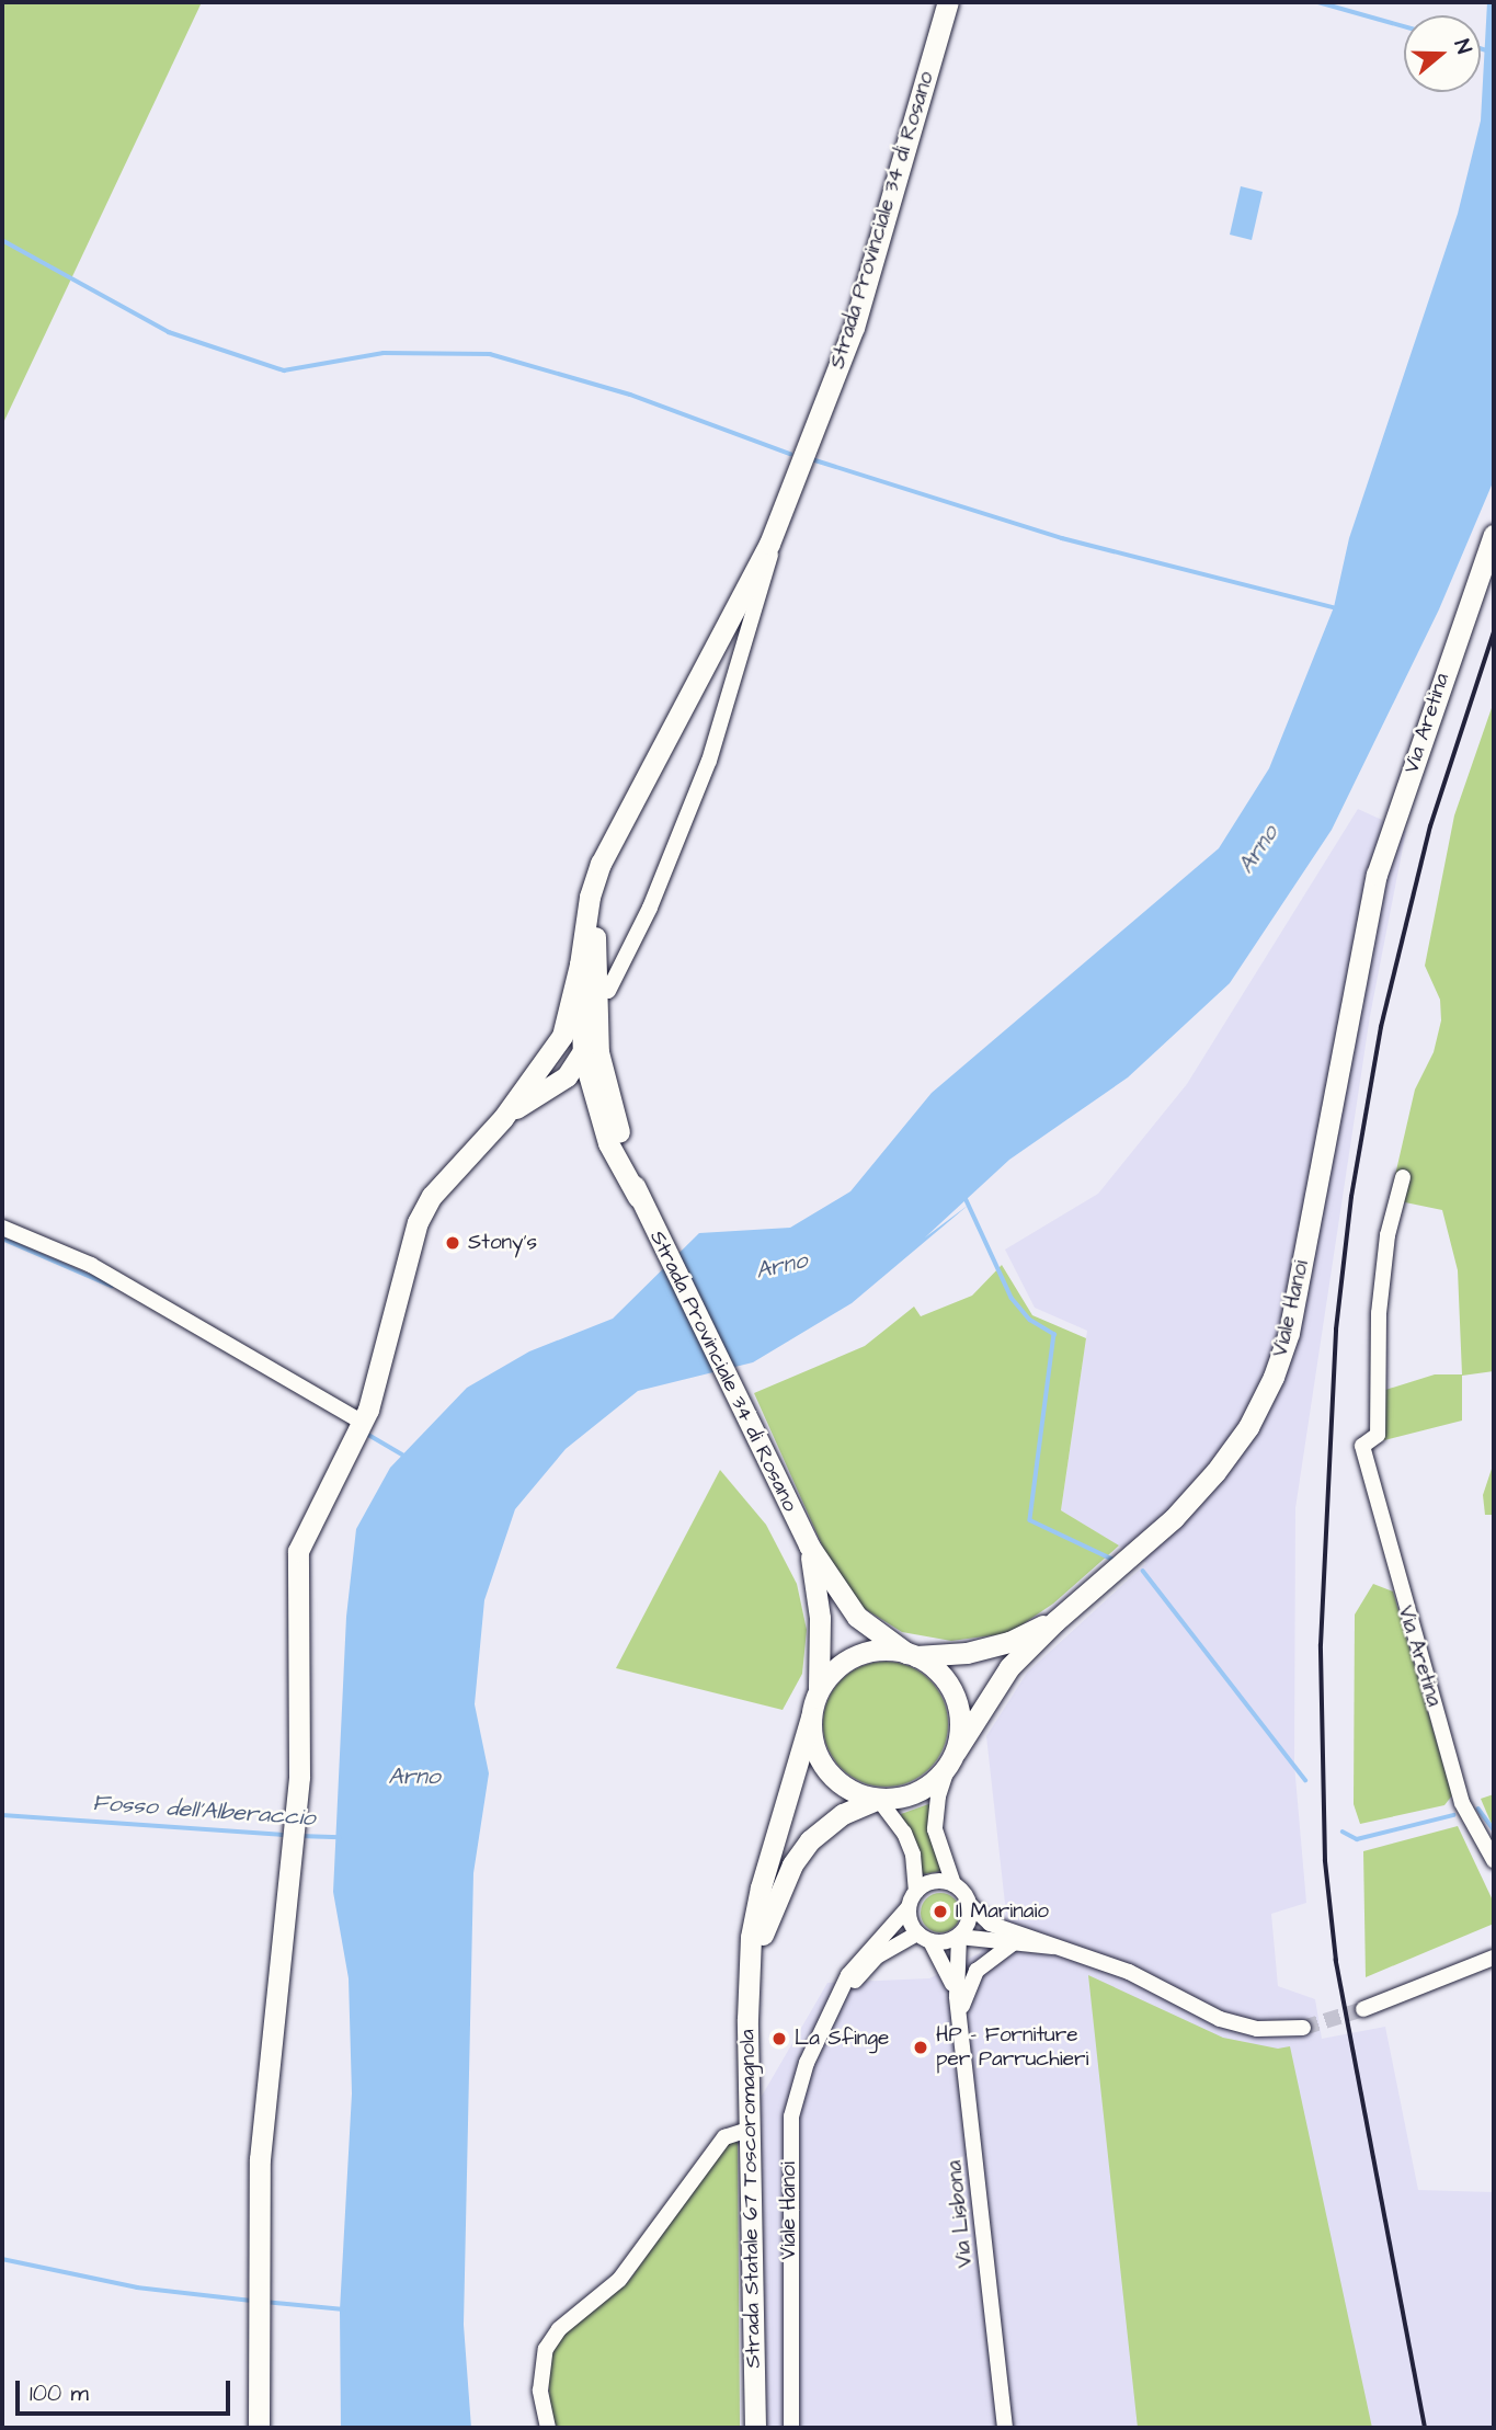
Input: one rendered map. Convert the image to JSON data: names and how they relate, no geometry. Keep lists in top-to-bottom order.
{
  "streets": {
    "main road": [
      "Strada Provinciale 34 di Rosano",
      "Via Aretina",
      "Viale Hanoi",
      "Strada Statale 67 Toscoromagnola"
    ],
    "street": ["Via Lisbona"]
  },
  "crossings": [
    ["Strada Provinciale 34 di Rosano", "Viale Hanoi"],
    ["Strada Provinciale 34 di Rosano", "Strada Statale 67 Toscoromagnola"],
    ["Via Aretina", "Viale Hanoi"],
    ["Viale Hanoi", "Strada Statale 67 Toscoromagnola"],
    ["Viale Hanoi", "Via Lisbona"]
  ],
  "water": ["Arno", "Fosso dell'Alberaccio"],
  "places": [
    "Stony's",
    "Il Marinaio",
    "La Sfinge",
    "HP - Forniture per Parruchieri"
  ],
  "scale_bar": "100 m",
  "north": "right"
}
